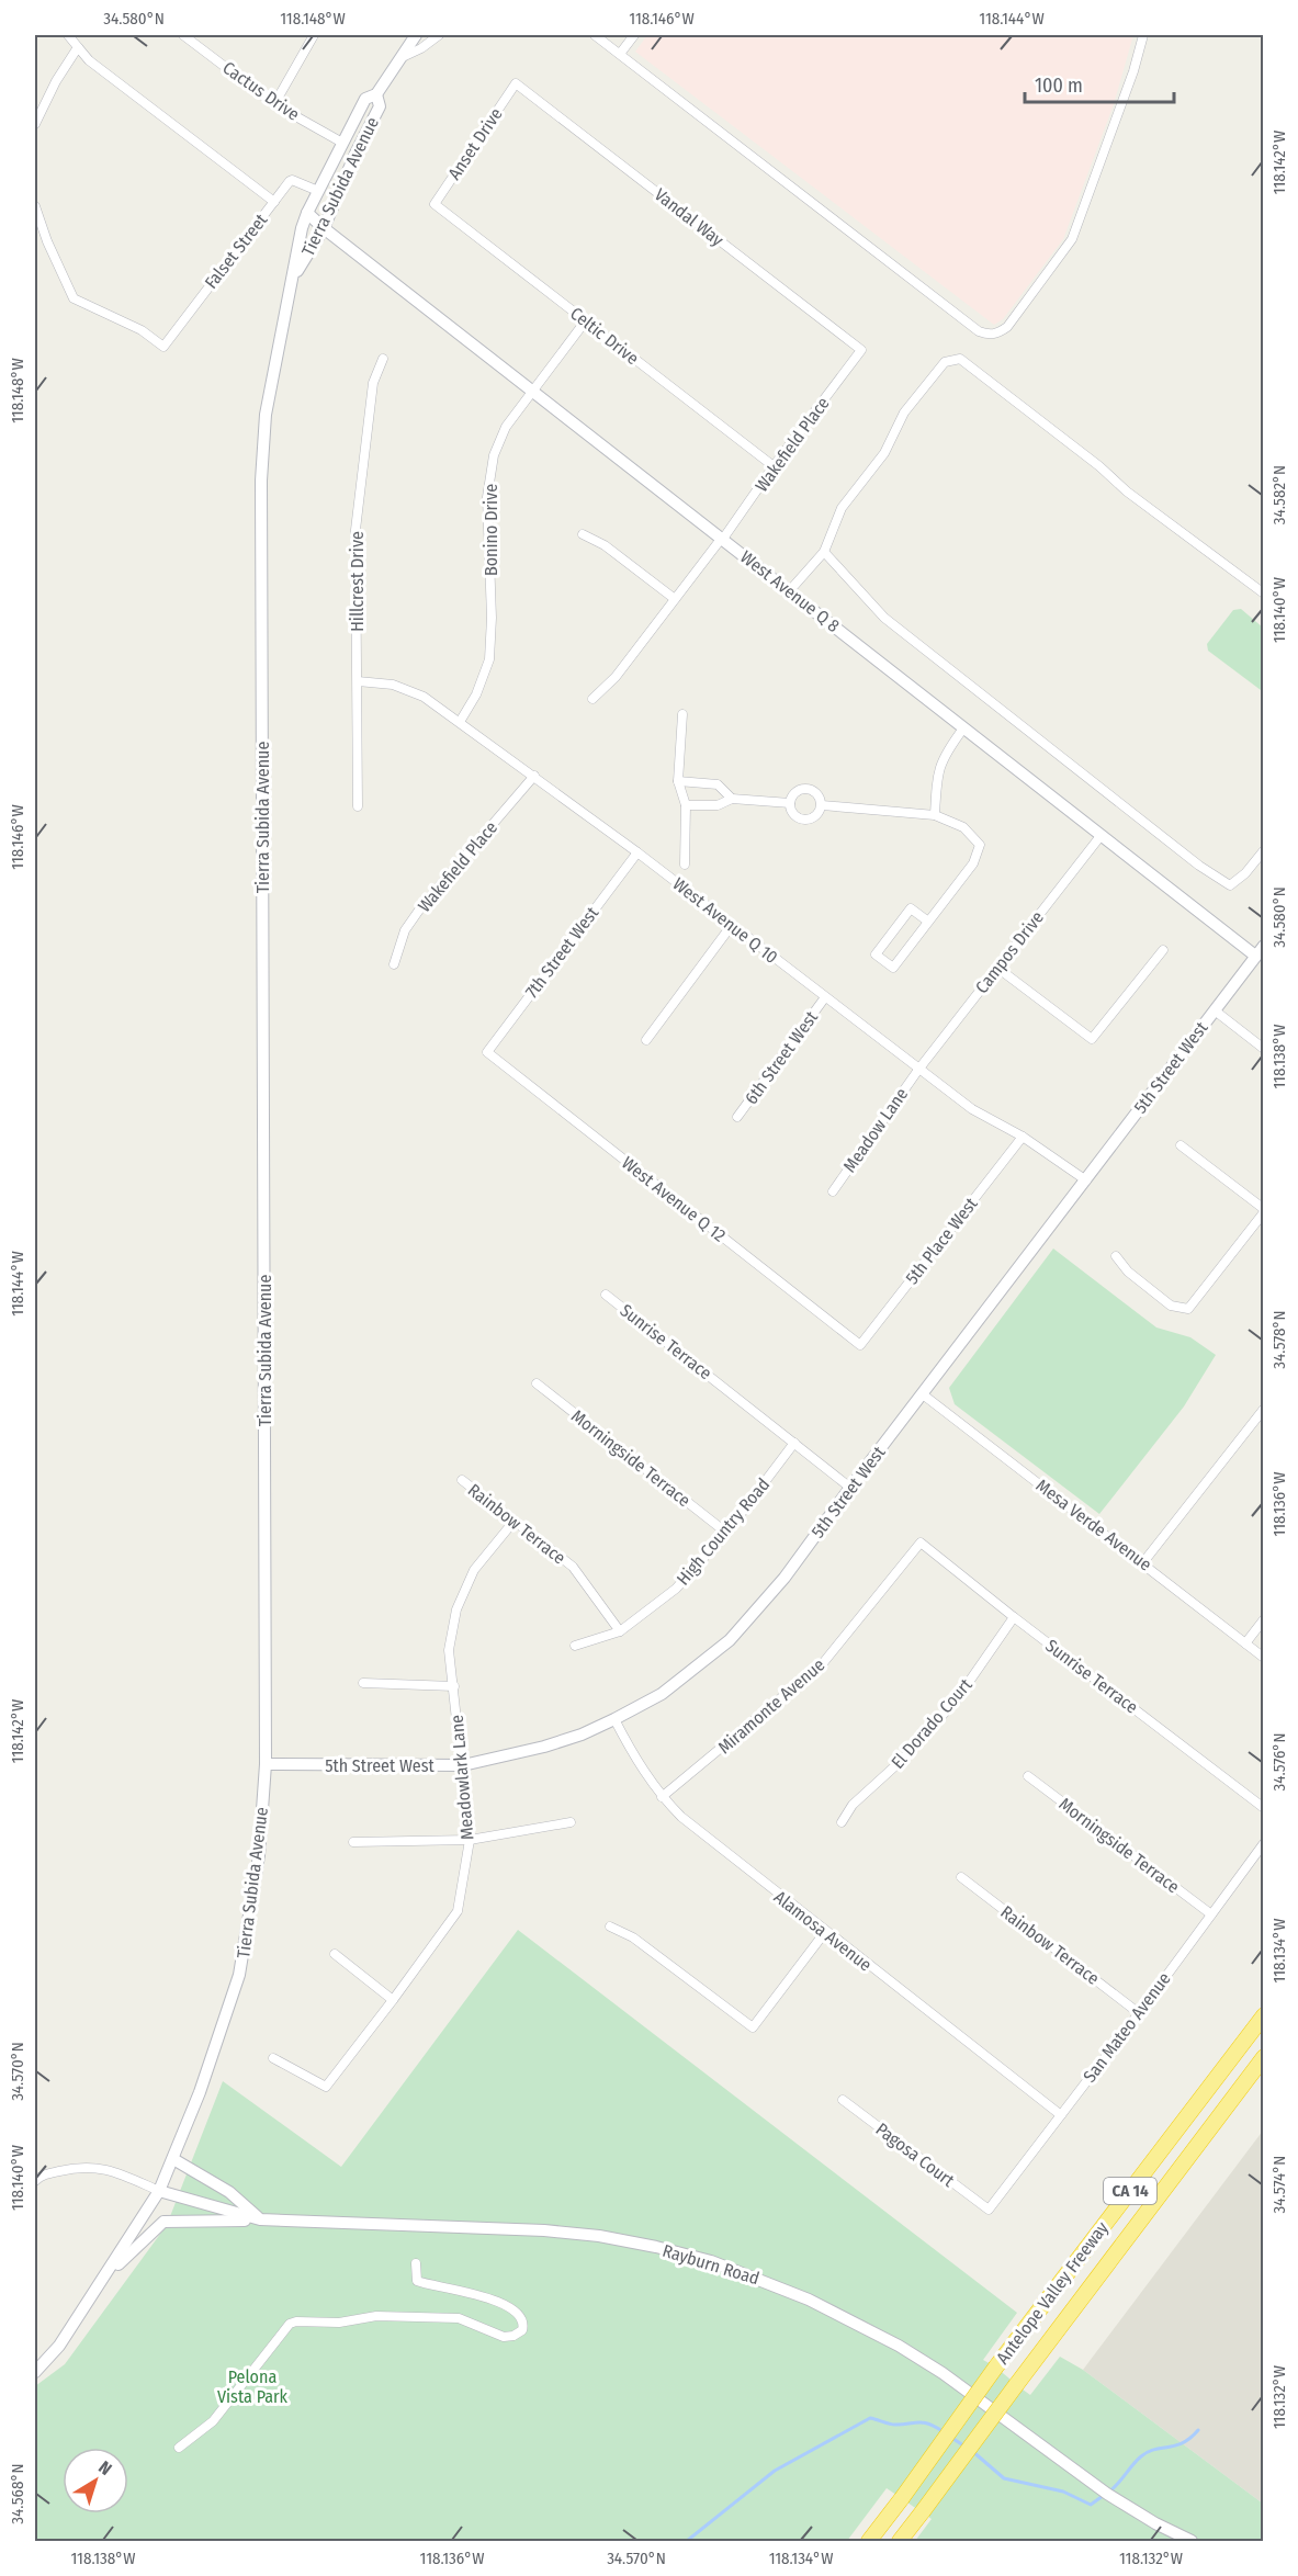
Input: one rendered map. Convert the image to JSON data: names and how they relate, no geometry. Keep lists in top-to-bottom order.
{
  "streets": {
    "highway": ["CA 14", "Antelope Valley Freeway"],
    "street": [
      "Cactus Drive",
      "Anset Drive",
      "Tierra Subida Avenue",
      "Vandal Way",
      "Falset Street",
      "Celtic Drive",
      "Wakefield Place",
      "Bonino Drive",
      "Hillcrest Drive",
      "West Avenue Q 8",
      "West Avenue Q 10",
      "7th Street West",
      "Campos Drive",
      "6th Street West",
      "5th Street West",
      "Meadow Lane",
      "West Avenue Q 12",
      "5th Place West",
      "Sunrise Terrace",
      "Morningside Terrace",
      "Rainbow Terrace",
      "Mesa Verde Avenue",
      "High Country Road",
      "Miramonte Avenue",
      "El Dorado Court",
      "Meadowlark Lane",
      "Alamosa Avenue",
      "San Mateo Avenue",
      "Pagosa Court",
      "Rayburn Road"
    ]
  },
  "crossings": [
    ["Cactus Drive", "Tierra Subida Avenue"],
    ["Anset Drive", "Vandal Way"],
    ["Anset Drive", "Celtic Drive"],
    ["Tierra Subida Avenue", "West Avenue Q 8"],
    ["Tierra Subida Avenue", "5th Street West"],
    ["Tierra Subida Avenue", "Rayburn Road"],
    ["Vandal Way", "Wakefield Place"],
    ["Celtic Drive", "Wakefield Place"],
    ["Celtic Drive", "Bonino Drive"],
    ["Wakefield Place", "West Avenue Q 8"],
    ["Wakefield Place", "West Avenue Q 10"],
    ["Bonino Drive", "West Avenue Q 8"],
    ["Bonino Drive", "West Avenue Q 10"],
    ["Hillcrest Drive", "West Avenue Q 10"],
    ["West Avenue Q 8", "Campos Drive"],
    ["West Avenue Q 8", "5th Street West"],
    ["West Avenue Q 10", "7th Street West"],
    ["West Avenue Q 10", "Campos Drive"],
    ["West Avenue Q 10", "6th Street West"],
    ["West Avenue Q 10", "5th Street West"],
    ["West Avenue Q 10", "Meadow Lane"],
    ["West Avenue Q 10", "5th Place West"],
    ["7th Street West", "West Avenue Q 12"],
    ["Campos Drive", "Meadow Lane"],
    ["5th Street West", "Sunrise Terrace"],
    ["5th Street West", "Mesa Verde Avenue"],
    ["5th Street West", "Meadowlark Lane"],
    ["5th Street West", "Alamosa Avenue"],
    ["West Avenue Q 12", "5th Place West"],
    ["Sunrise Terrace", "High Country Road"],
    ["Sunrise Terrace", "Miramonte Avenue"],
    ["Sunrise Terrace", "El Dorado Court"],
    ["Morningside Terrace", "High Country Road"],
    ["Morningside Terrace", "San Mateo Avenue"],
    ["Rainbow Terrace", "High Country Road"],
    ["Rainbow Terrace", "Meadowlark Lane"],
    ["Rainbow Terrace", "San Mateo Avenue"],
    ["Miramonte Avenue", "Alamosa Avenue"],
    ["Alamosa Avenue", "San Mateo Avenue"],
    ["San Mateo Avenue", "Pagosa Court"]
  ],
  "parks": ["Pelona Vista Park"],
  "scale_bar": "100 m",
  "north": "top right",
  "coordinates": [
    "34.580°N",
    "118.148°W",
    "118.146°W",
    "118.144°W",
    "118.142°W",
    "34.582°N",
    "118.140°W",
    "118.138°W",
    "34.578°N",
    "118.136°W",
    "34.576°N",
    "118.134°W",
    "34.570°N",
    "34.574°N",
    "118.132°W",
    "34.568°N"
  ]
}
